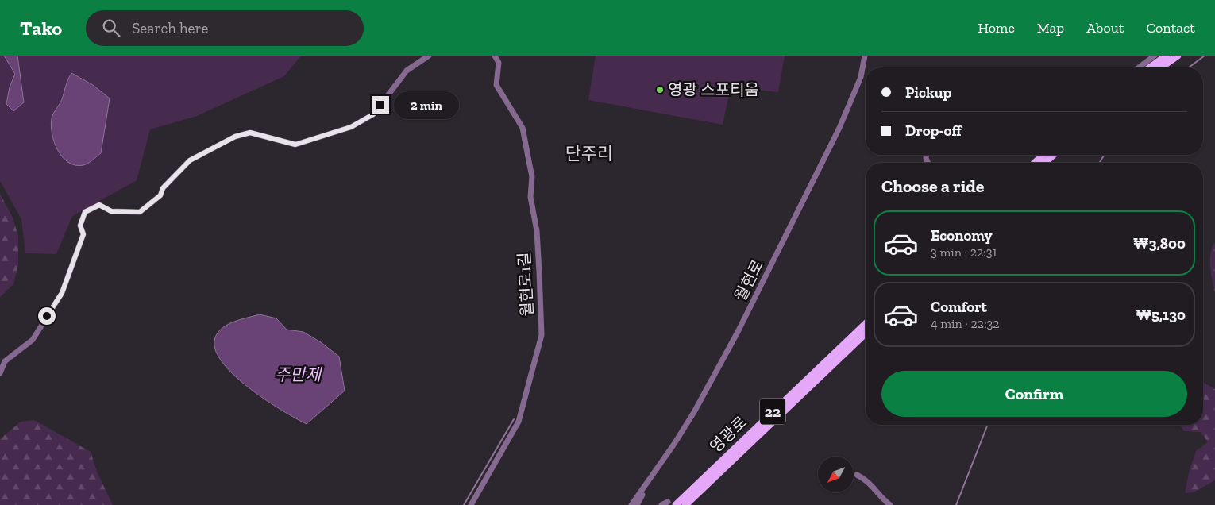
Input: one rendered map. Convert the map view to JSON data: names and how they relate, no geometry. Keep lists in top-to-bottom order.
{
  "streets": {
    "main road": ["22", "영광로"],
    "street": ["월현로", "월현로1길"]
  },
  "districts": ["단주리"],
  "water": ["주만제"],
  "places": ["영광 스포티움"],
  "north": "bottom left",
  "page": {
    "header": "Tako",
    "search": "Search here",
    "nav": [
      "Home",
      "Map",
      "About",
      "Contact"
    ],
    "banner": ["Pickup", "Drop-off"],
    "bubble": "2 min",
    "heading": "Choose a ride",
    "list": [
      {
        "name": "Economy",
        "note": "3 min · 22:31",
        "value": "₩3,800"
      },
      {
        "name": "Comfort",
        "note": "4 min · 22:32",
        "value": "₩5,130"
      }
    ],
    "buttons": "Confirm"
  }
}
